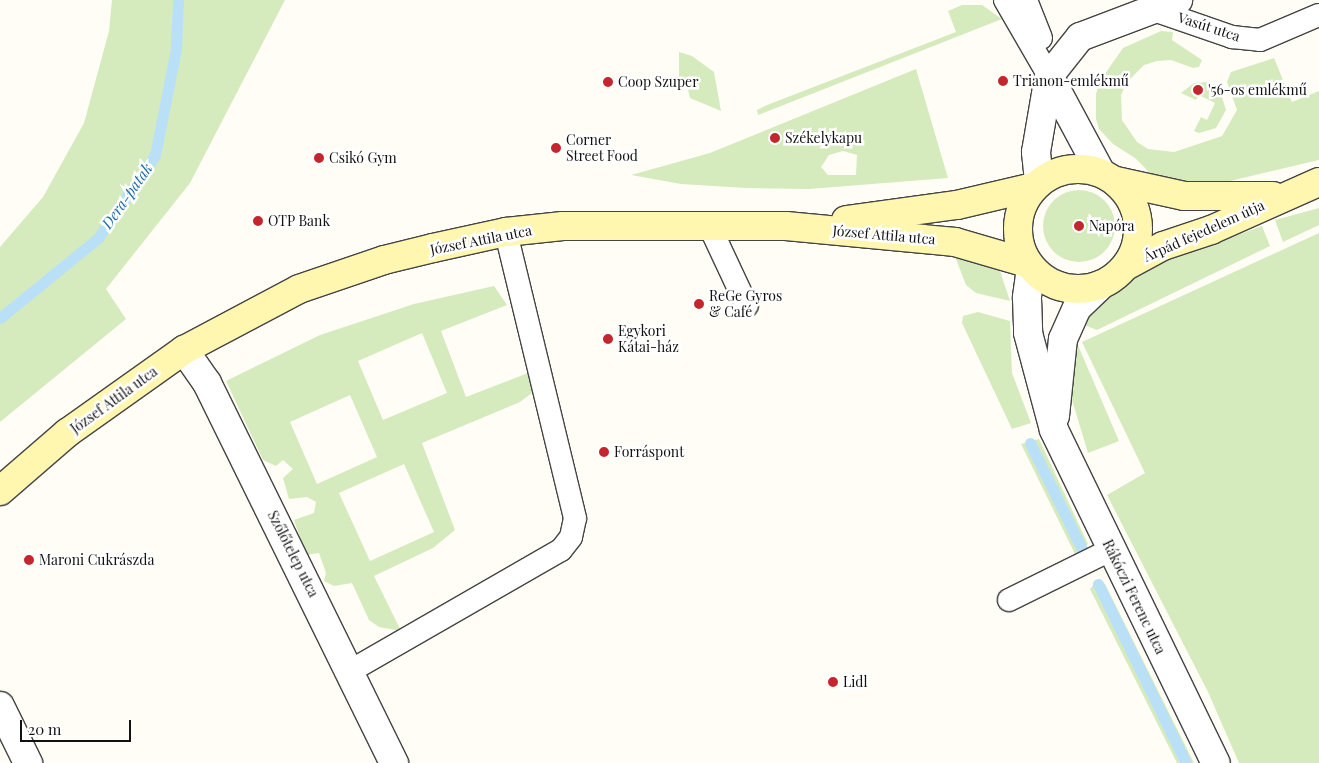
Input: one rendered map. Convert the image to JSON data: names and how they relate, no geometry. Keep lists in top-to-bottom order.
{
  "streets": {
    "main road": ["Árpád fejedelem útja", "József Attila utca"],
    "street": ["Vasút utca", "Szőlőtelep utca", "Rákóczi Ferenc utca"]
  },
  "crossings": [
    ["Árpád fejedelem útja", "József Attila utca"],
    ["Árpád fejedelem útja", "Rákóczi Ferenc utca"],
    ["József Attila utca", "Szőlőtelep utca"],
    ["József Attila utca", "Rákóczi Ferenc utca"]
  ],
  "water": ["Dera-patak"],
  "places": [
    "Trianon-emlékmű",
    "Coop Szuper",
    "'56-os emlékmű",
    "Székelykapu",
    "Corner Street Food",
    "Csikó Gym",
    "OTP Bank",
    "Napóra",
    "ReGe Gyros & Café",
    "Egykori Kátai-ház",
    "Forráspont",
    "Maroni Cukrászda",
    "Lidl"
  ],
  "scale_bar": "20 m"
}
